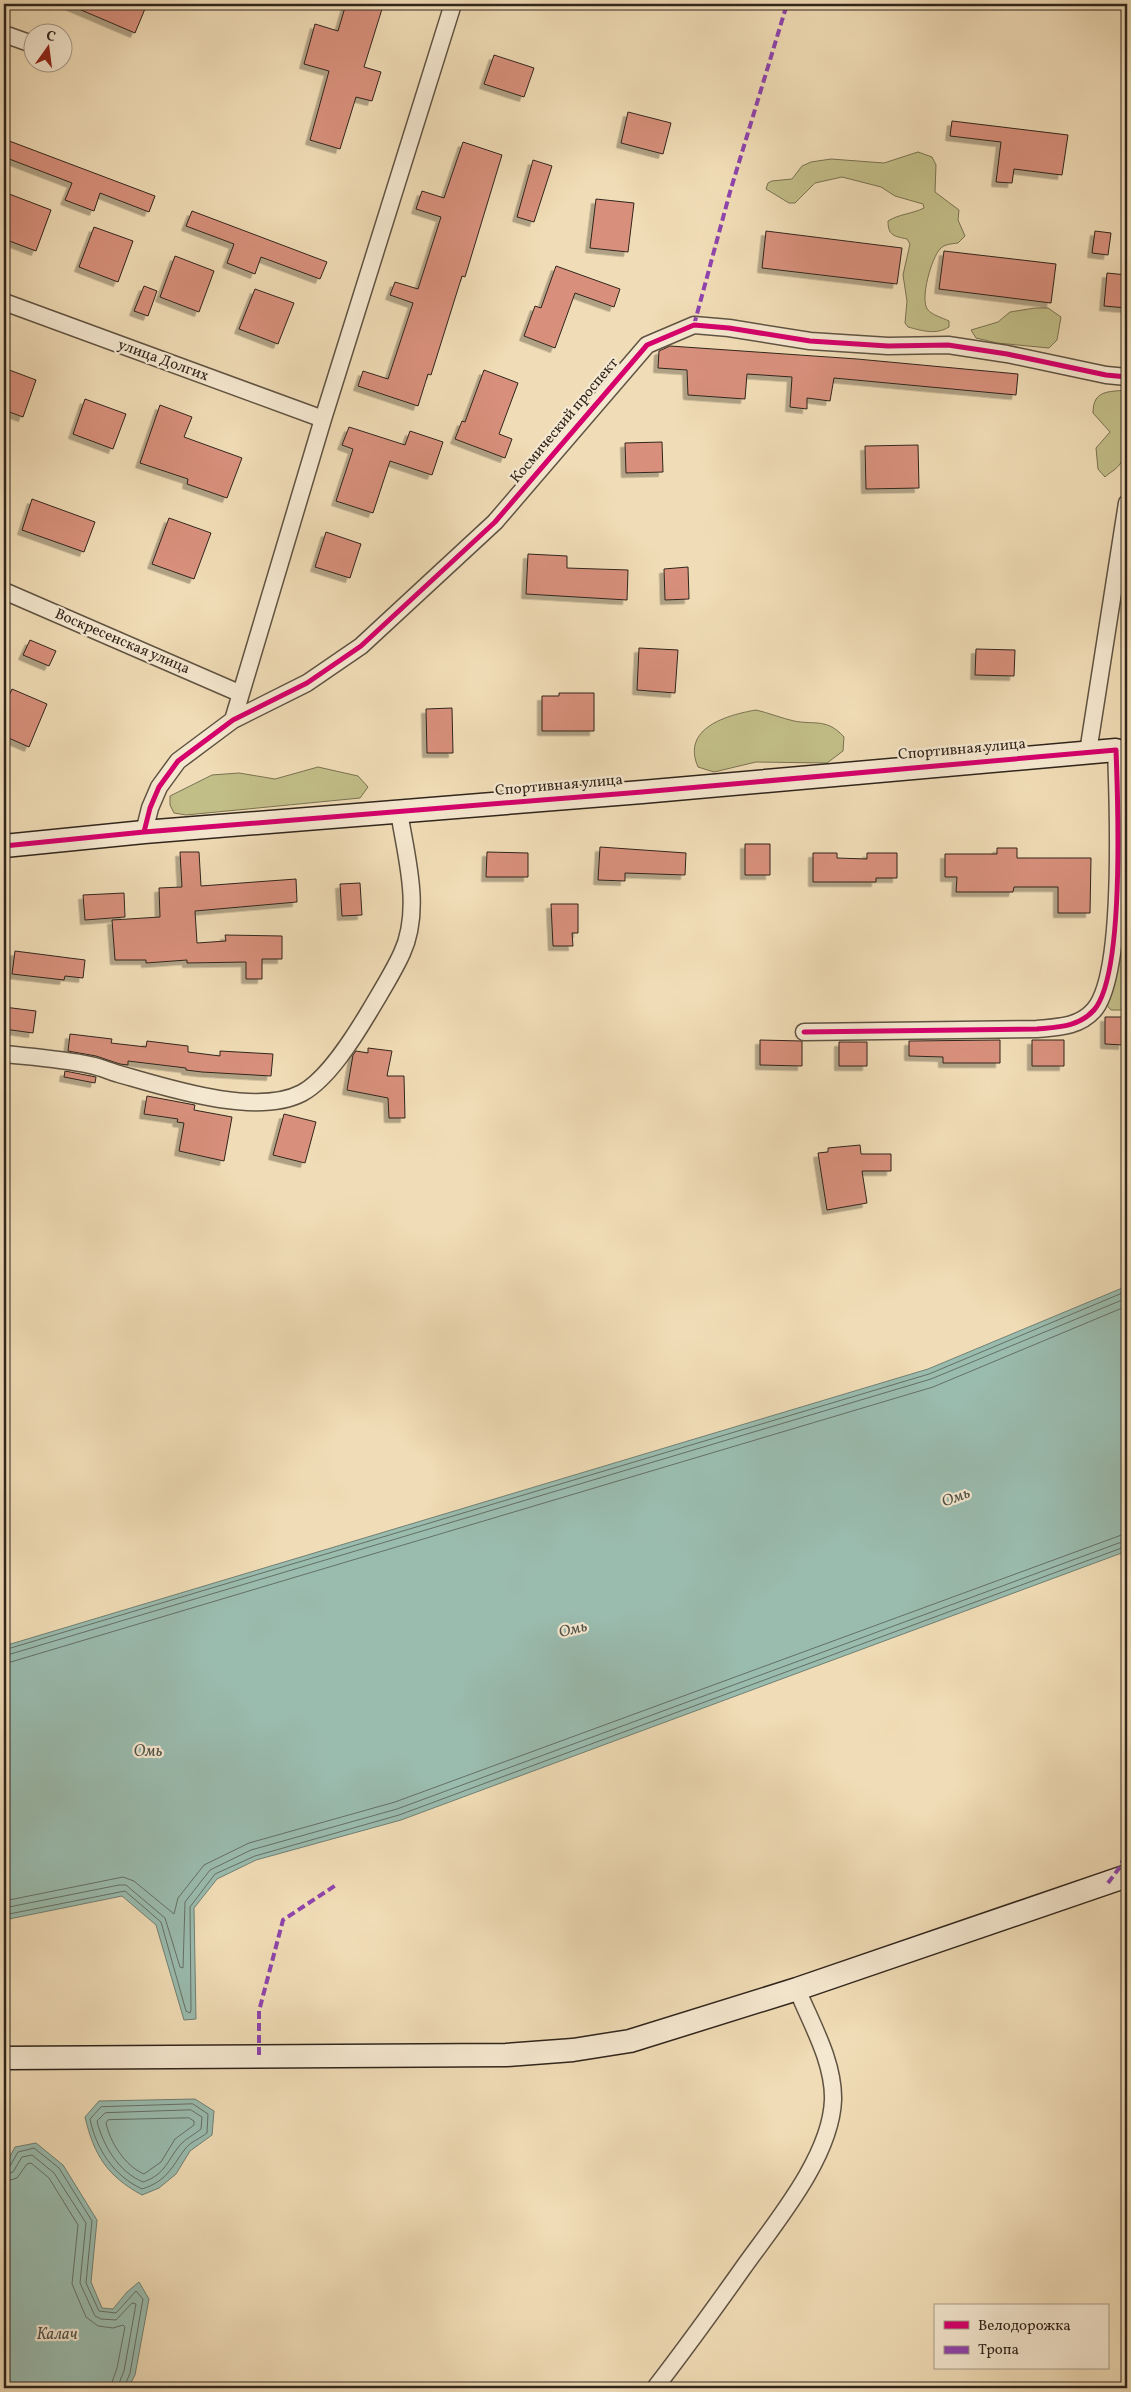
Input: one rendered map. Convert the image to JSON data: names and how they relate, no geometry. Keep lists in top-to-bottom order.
{
  "streets": {
    "street": [
      "улица Долгих",
      "Космический проспект",
      "Воскресенская улица",
      "Спортивная улица"
    ]
  },
  "crossings": [
    ["Космический проспект", "Спортивная улица"]
  ],
  "water": ["Омь", "Калач"],
  "legend": ["Велодорожка", "Тропа"],
  "north": "top"
}
